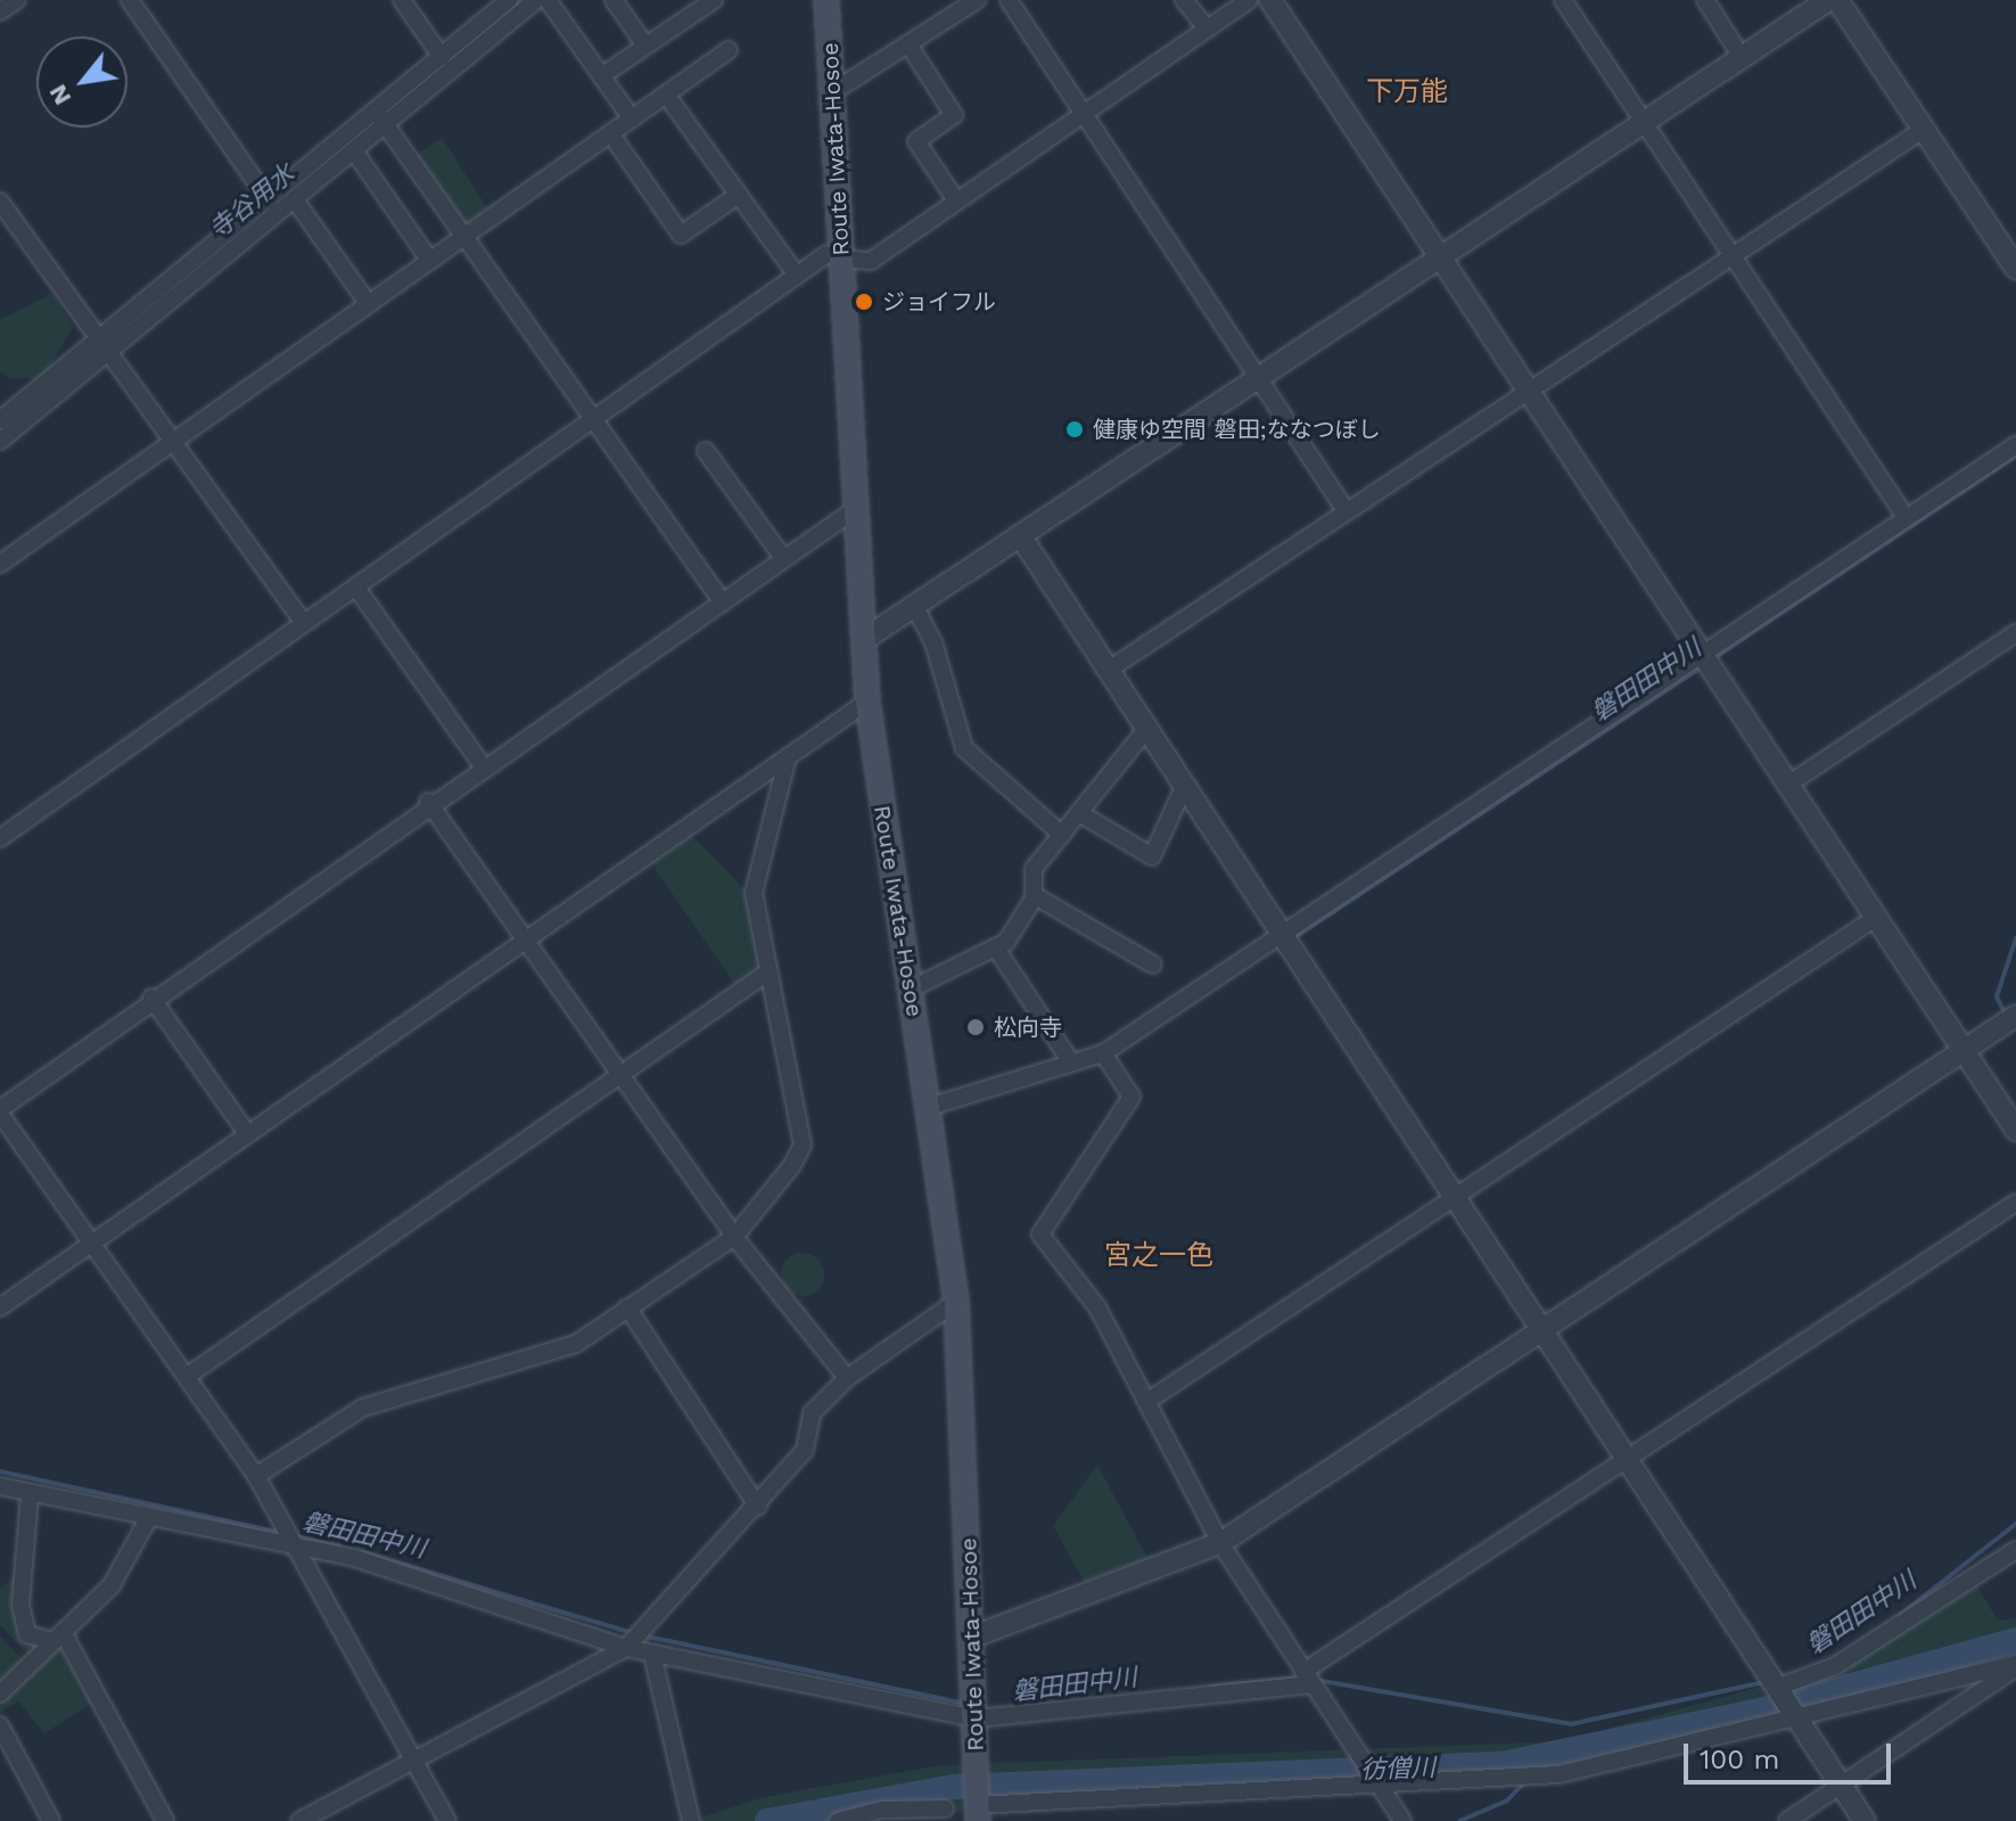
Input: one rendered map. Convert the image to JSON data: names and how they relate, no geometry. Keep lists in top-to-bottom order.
{
  "streets": {
    "main road": ["Route Iwata-Hosoe"]
  },
  "districts": ["下万能", "宮之一色"],
  "water": ["寺谷用水", "磐田田中川", "彷僧川"],
  "places": ["ジョイフル", "健康ゆ空間 磐田;ななつぼし", "松向寺"],
  "scale_bar": "100 m",
  "north": "bottom left"
}
